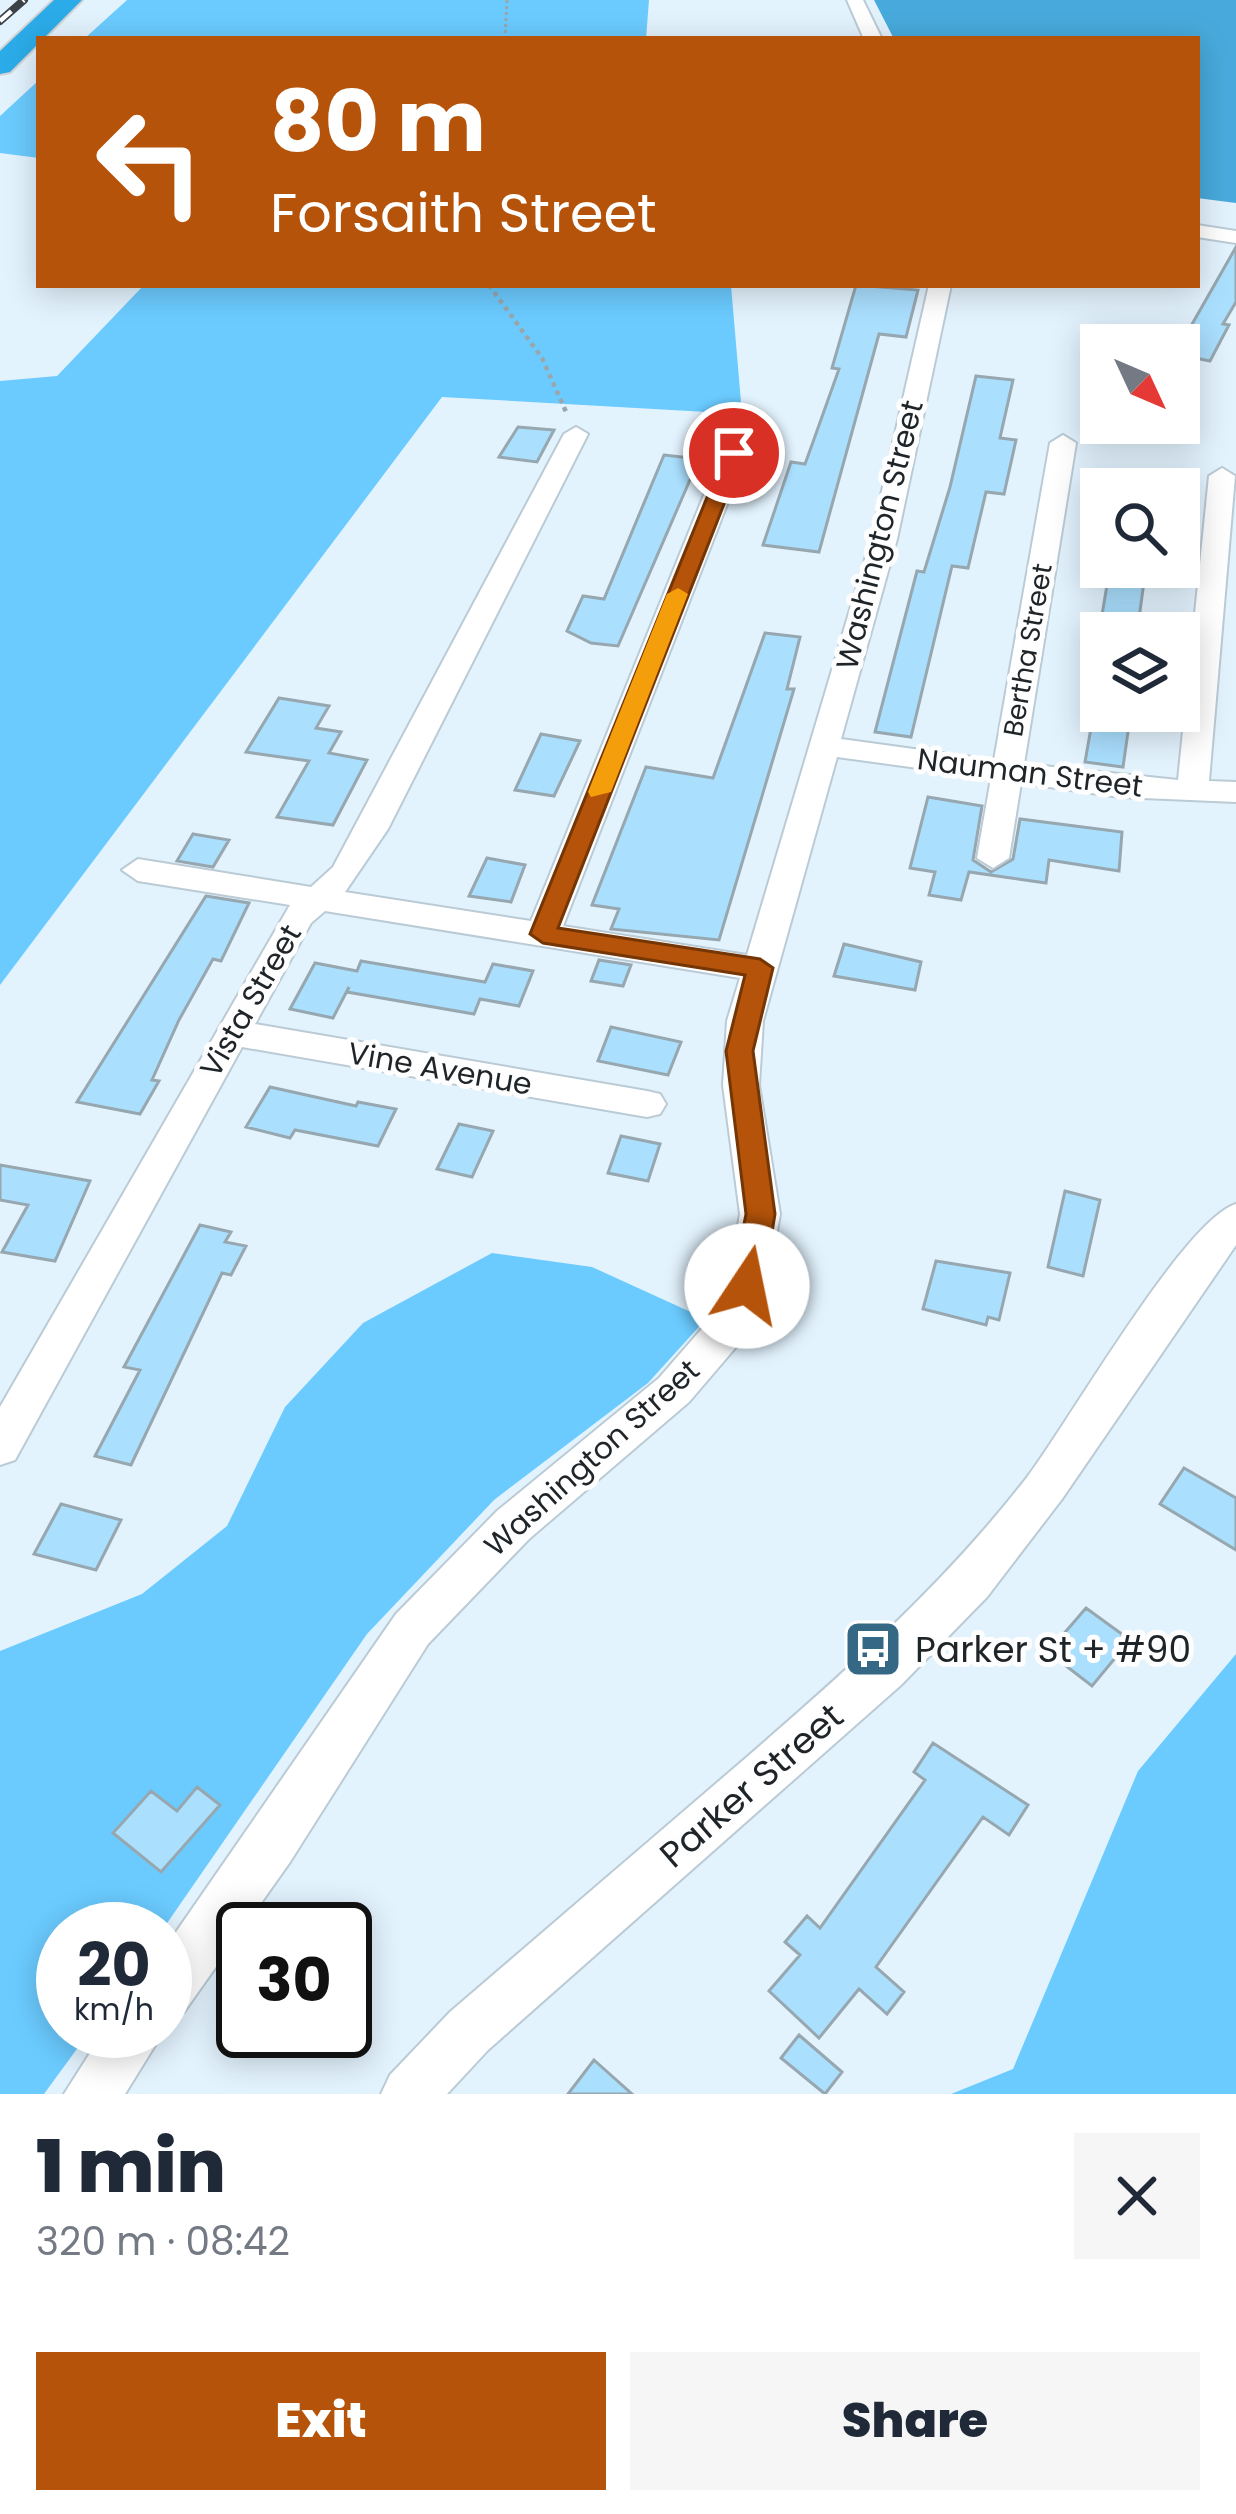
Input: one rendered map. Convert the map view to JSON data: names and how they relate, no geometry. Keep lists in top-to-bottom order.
{
  "streets": {
    "street": [
      "Washington Street",
      "Bertha Street",
      "Nauman Street",
      "Vista Street",
      "Vine Avenue",
      "Parker Street"
    ]
  },
  "crossings": [
    ["Washington Street", "Nauman Street"],
    ["Bertha Street", "Nauman Street"],
    ["Vista Street", "Vine Avenue"]
  ],
  "places": {
    "bus stop": ["Parker St + #90"]
  },
  "north": "bottom right",
  "page": {
    "turn": ["80 m", "Forsaith Street"],
    "speed": "20 km/h",
    "limit": "30",
    "heading": ["1 min", "320 m · 08:42"],
    "buttons": ["Exit", "Share"]
  }
}
